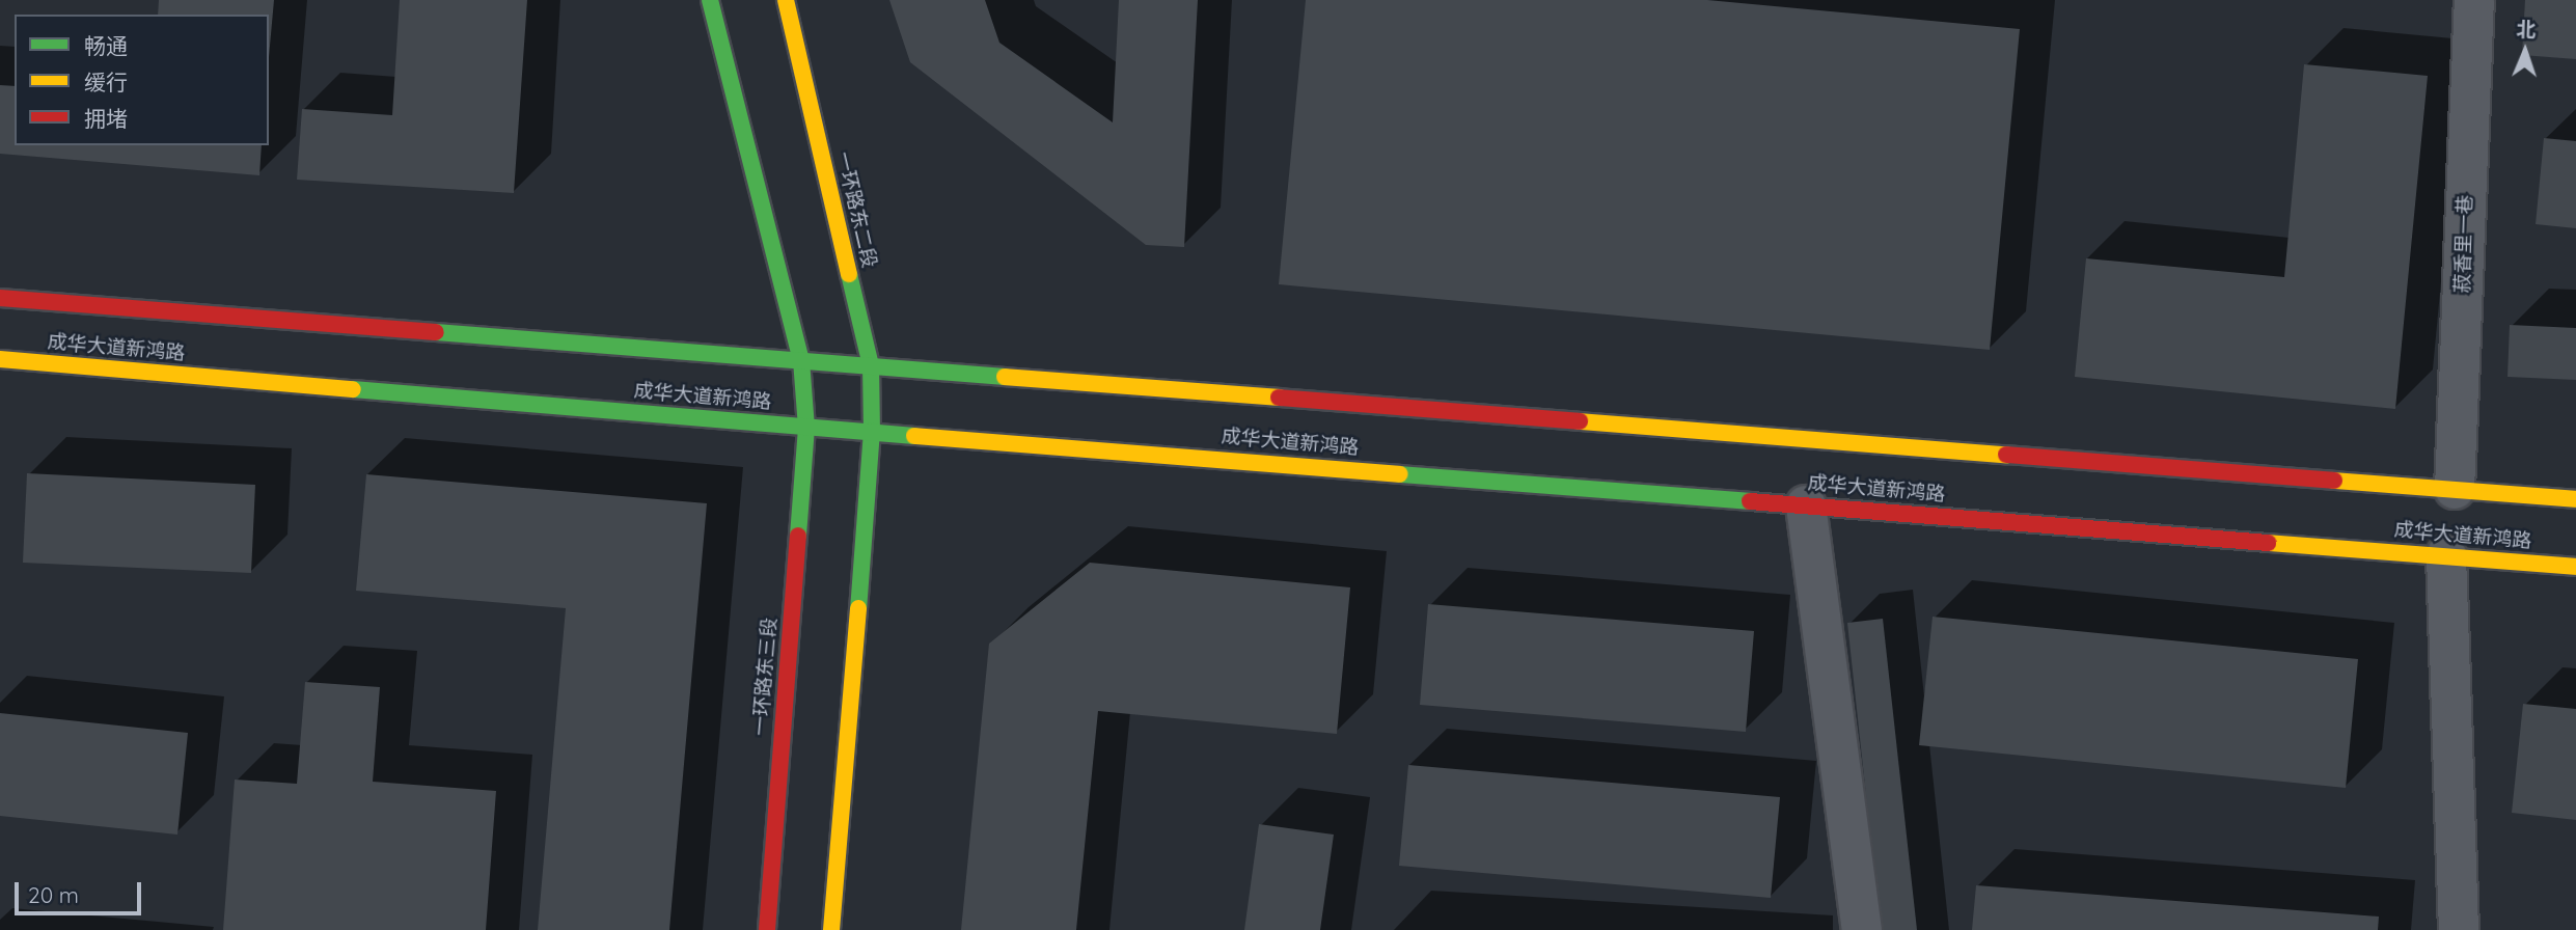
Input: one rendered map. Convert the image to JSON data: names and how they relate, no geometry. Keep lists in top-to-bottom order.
{
  "streets": {
    "main road": ["一环路东二段", "成华大道新鸿路", "一环路东三段"],
    "street": ["菽香里一巷"]
  },
  "crossings": [
    ["一环路东二段", "成华大道新鸿路"],
    ["菽香里一巷", "成华大道新鸿路"],
    ["成华大道新鸿路", "一环路东三段"]
  ],
  "legend": ["畅通", "缓行", "拥堵"],
  "scale_bar": "20 m",
  "north": "top"
}
